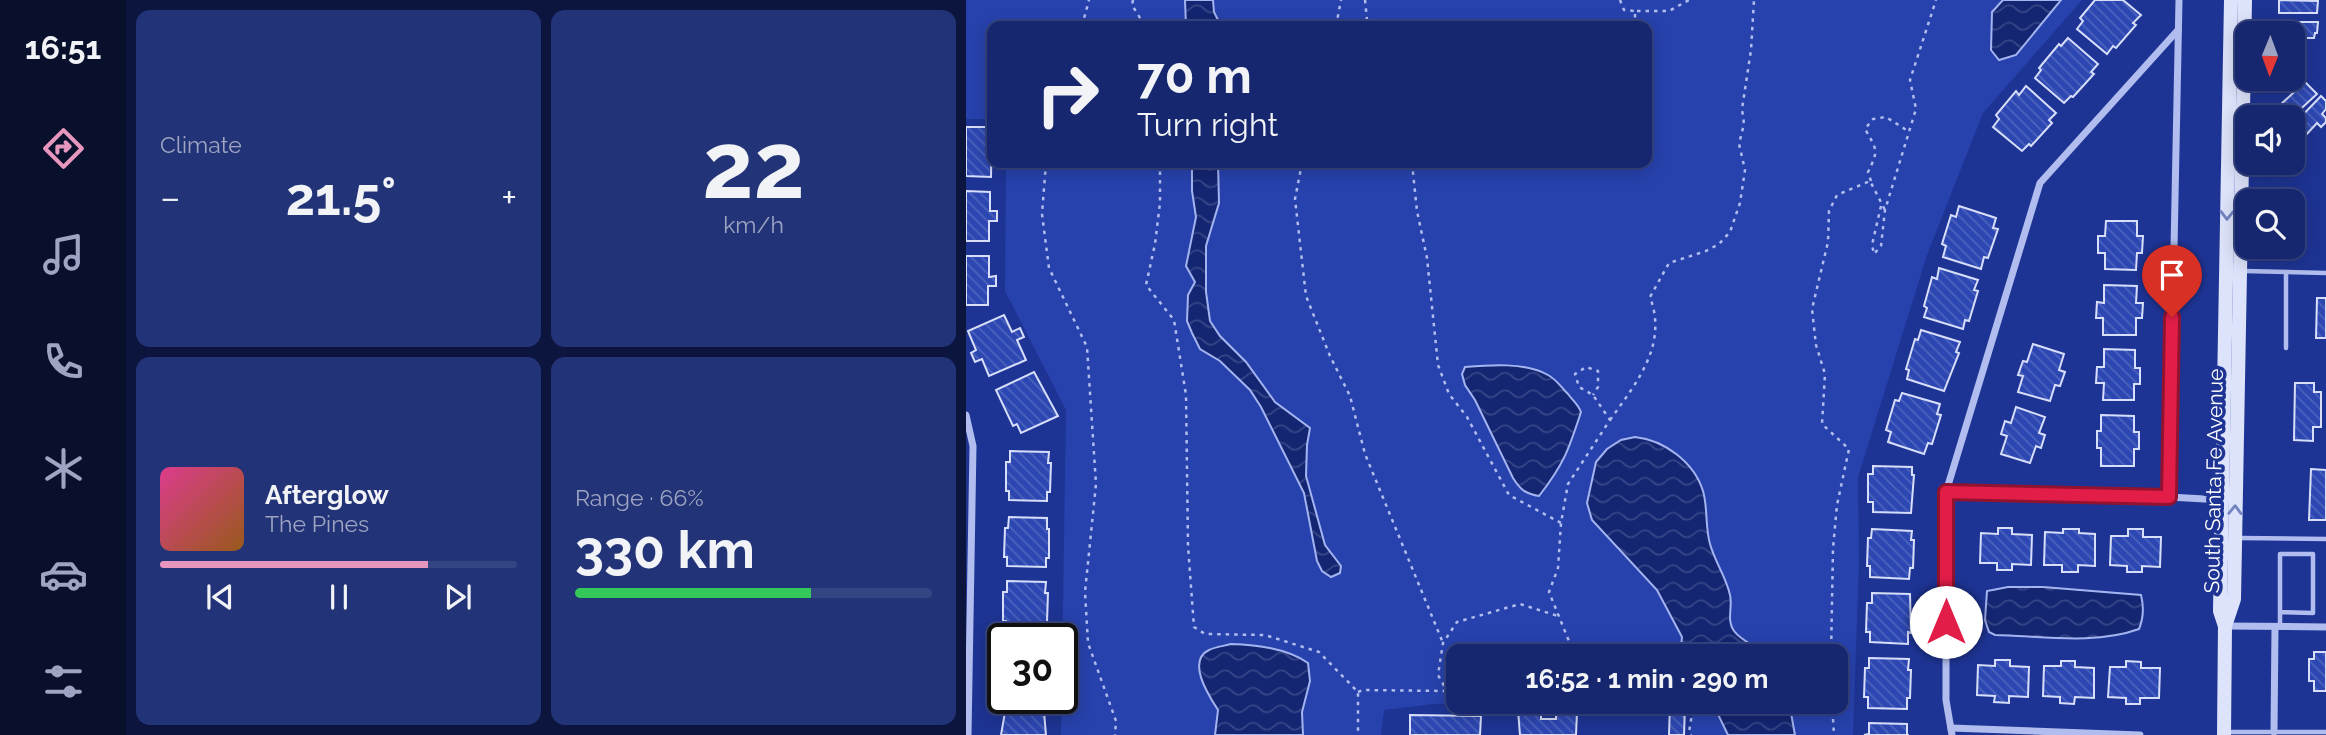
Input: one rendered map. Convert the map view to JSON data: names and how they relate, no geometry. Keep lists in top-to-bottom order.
{
  "streets": {
    "main road": ["South Santa Fe Avenue"]
  },
  "north": "bottom",
  "page": {
    "tabs": "16:51",
    "tile": [
      "Climate",
      ["22", "km/h"],
      ["Range · 66%", "330 km"]
    ],
    "turn": ["70 m", "Turn right"],
    "heat": ["−", "21.5°", "+"],
    "song": ["Afterglow", "The Pines"],
    "limit": "30",
    "trip": "16:52 · 1 min · 290 m"
  }
}
